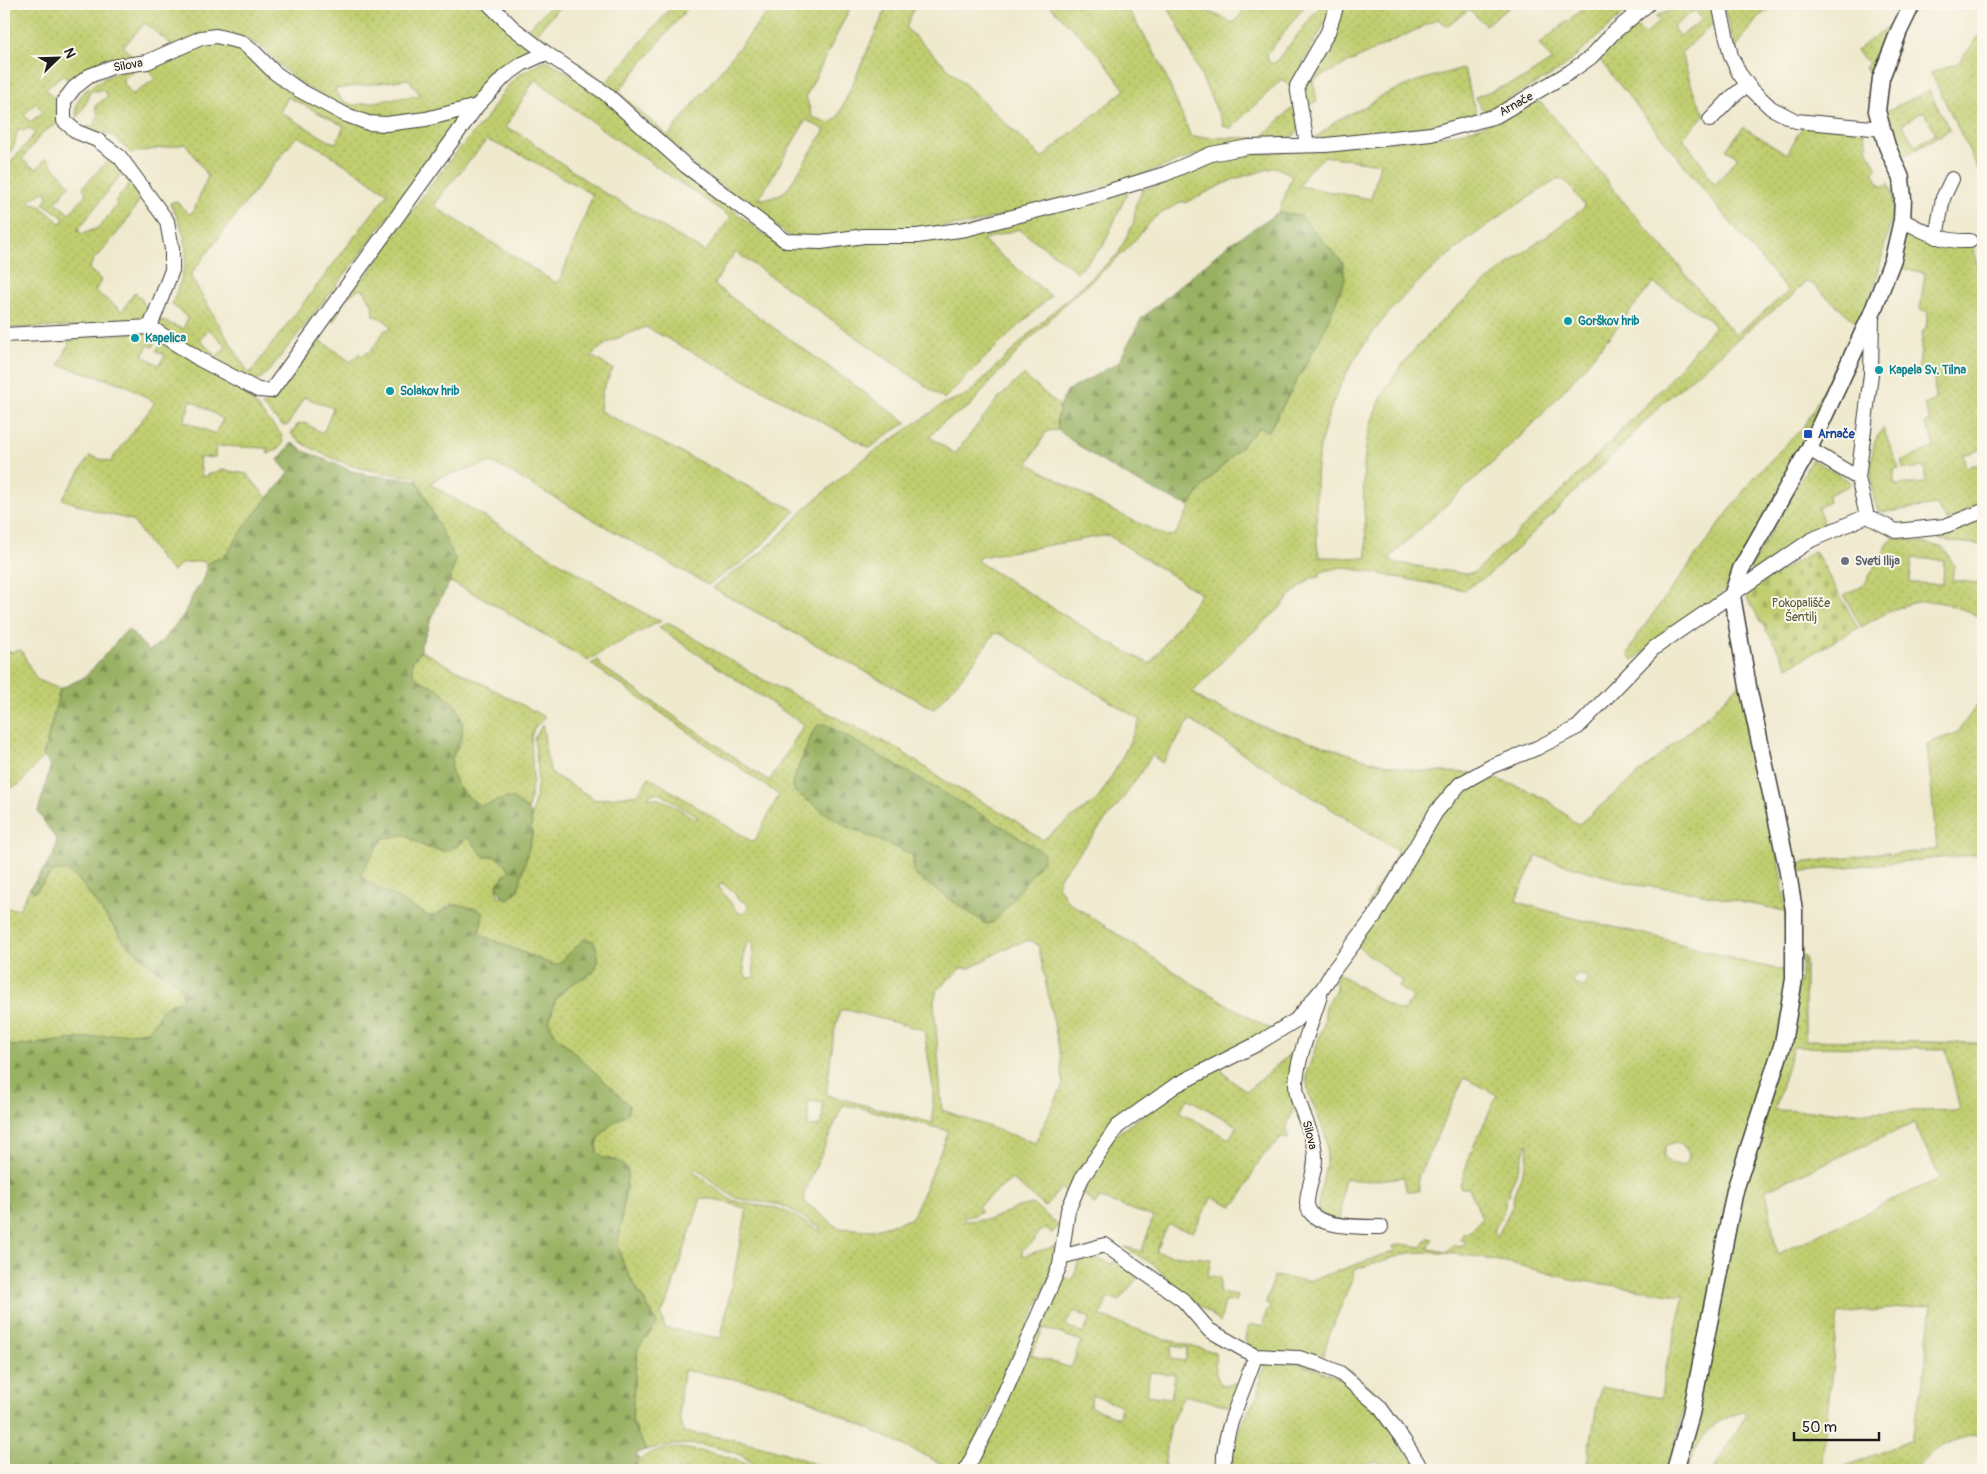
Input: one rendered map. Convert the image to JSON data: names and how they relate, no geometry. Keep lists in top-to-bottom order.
{
  "streets": {
    "street": ["Silova", "Arnače"]
  },
  "parks": ["Pokopališče Šentilj"],
  "places": {
    "other": [
      "Gorškov hrib",
      "Kapelica",
      "Kapela Sv. Tilna",
      "Solakov hrib",
      "Sveti Ilija"
    ],
    "transit": ["Arnače"]
  },
  "scale_bar": "50 m",
  "north": "top right"
}
